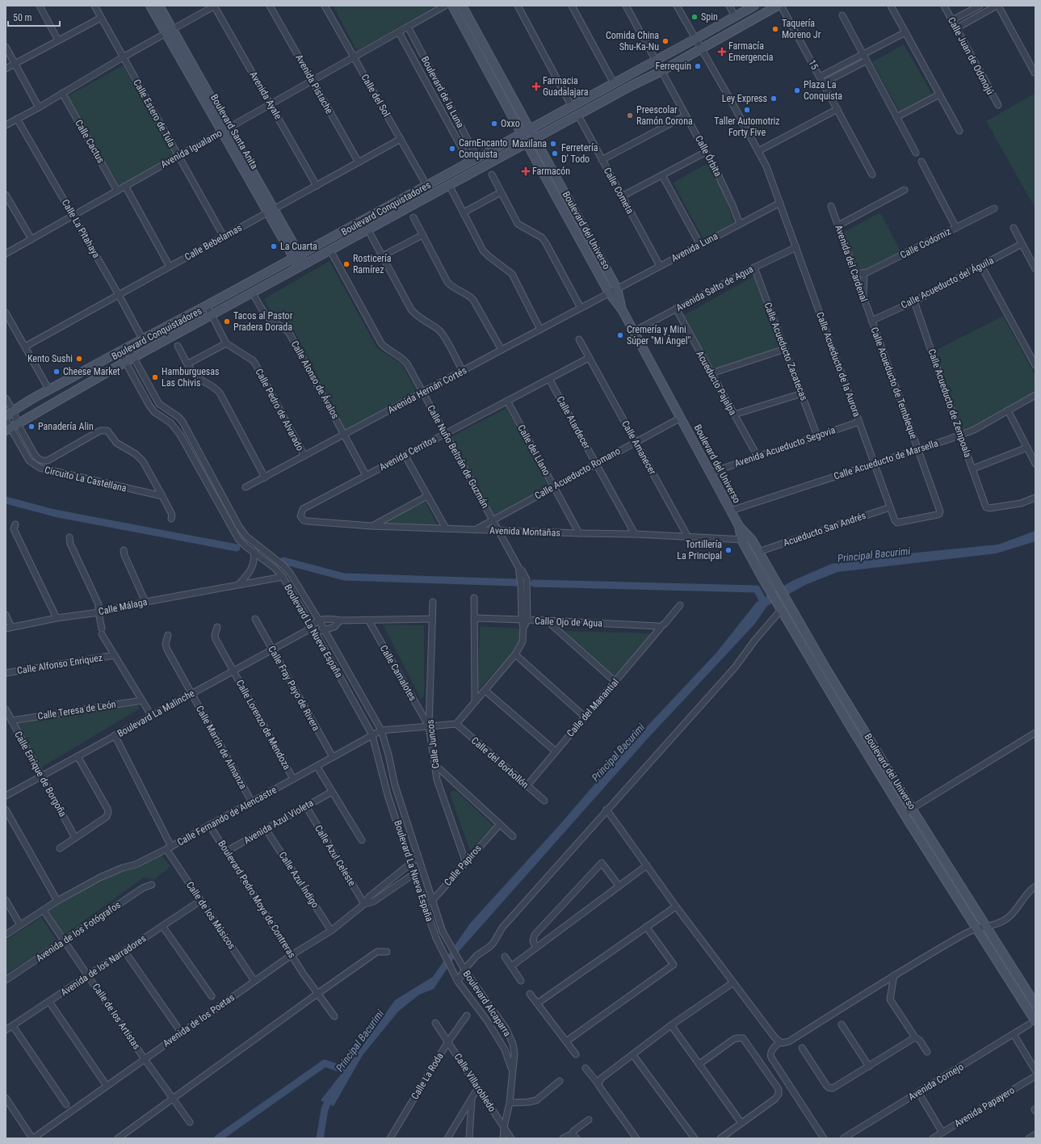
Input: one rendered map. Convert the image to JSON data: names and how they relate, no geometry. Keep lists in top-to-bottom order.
{
  "streets": {
    "street": [
      "Calle Juan de Odonojú",
      "15",
      "Avenida Pistache",
      "Boulevard de la Luna",
      "Avenida Ayale",
      "Calle del Sol",
      "Calle Estero de Tula",
      "Boulevard Santa Anita",
      "Calle Cactus",
      "Avenida Igualamo",
      "Calle Órbita",
      "Calle Cometa",
      "Boulevard Conquistadores",
      "Calle La Pitahaya",
      "Boulevard del Universo",
      "Calle Bebelamas",
      "Calle Codorniz",
      "Avenida Luna",
      "Avenida del Cardenal",
      "Calle Acueducto del Águila",
      "Avenida Salto de Agua",
      "Calle Acueducto Zacatecas",
      "Calle Acueducto de la Aurora",
      "Calle Alonso de Ávalos",
      "Acueducto Pajalpa",
      "Calle Acueducto de Tembleque",
      "Avenida Hernán Cortés",
      "Calle Acueducto de Zempoala",
      "Calle Pedro de Alvarado",
      "Calle Atardecer",
      "Avenida Acueducto Segovia",
      "Calle Amanecer",
      "Calle del Llano",
      "Avenida Cerritos",
      "Calle Nuño Beltrán de Guzmán",
      "Calle Acueducto de Marsella",
      "Calle Acueducto Romano",
      "Circuito La Castellana",
      "Acueducto San Andrés",
      "Avenida Montañas",
      "Calle Málaga",
      "Calle Ojo de Agua",
      "Boulevard La Nueva España",
      "Calle Alfonso Enriquez",
      "Calle Camalotes",
      "Calle Fray Payo de Rivera",
      "Calle del Manantial",
      "Calle Teresa de León",
      "Boulevard La Malinche",
      "Calle Lorenzo de Mendoza",
      "Calle Juncos",
      "Calle Martín de Almanza",
      "Calle del Borbollón",
      "Calle Enrique de Borgoña",
      "Calle Fernando de Alencastre",
      "Avenida Azul Violeta",
      "Calle Azul Celeste",
      "Calle Papiros",
      "Calle Azul Índigo",
      "Boulevard Pedro Moya de Contreras",
      "Calle de los Músicos",
      "Avenida de los Fotógrafos",
      "Avenida de los Narradores",
      "Boulevard Alcaparra",
      "Calle de los Artistas",
      "Avenida de los Poetas",
      "Calle La Roda",
      "Avenida Cornejo",
      "Calle Villarobledo",
      "Avenida Papayero"
    ]
  },
  "crossings": [
    ["Avenida Pistache", "Avenida Igualamo"],
    ["Avenida Pistache", "Calle Bebelamas"],
    ["Boulevard de la Luna", "Avenida Igualamo"],
    ["Boulevard de la Luna", "Boulevard Conquistadores"],
    ["Avenida Ayale", "Avenida Igualamo"],
    ["Avenida Ayale", "Calle Bebelamas"],
    ["Calle del Sol", "Avenida Igualamo"],
    ["Calle del Sol", "Boulevard Conquistadores"],
    ["Calle del Sol", "Calle Bebelamas"],
    ["Calle Estero de Tula", "Avenida Igualamo"],
    ["Calle Estero de Tula", "Calle Bebelamas"],
    ["Boulevard Santa Anita", "Avenida Igualamo"],
    ["Boulevard Santa Anita", "Boulevard Conquistadores"],
    ["Boulevard Santa Anita", "Calle Bebelamas"],
    ["Calle Cactus", "Avenida Igualamo"],
    ["Avenida Igualamo", "Calle La Pitahaya"],
    ["Calle Órbita", "Boulevard Conquistadores"],
    ["Calle Órbita", "Avenida Luna"],
    ["Calle Cometa", "Boulevard Conquistadores"],
    ["Calle Cometa", "Avenida Luna"],
    ["Boulevard Conquistadores", "Calle La Pitahaya"],
    ["Boulevard Conquistadores", "Boulevard del Universo"],
    ["Boulevard Conquistadores", "Calle Acueducto de la Aurora"],
    ["Boulevard Conquistadores", "Calle Alonso de Ávalos"],
    ["Boulevard Conquistadores", "Calle Pedro de Alvarado"],
    ["Boulevard Conquistadores", "Calle Nuño Beltrán de Guzmán"],
    ["Boulevard Conquistadores", "Circuito La Castellana"],
    ["Boulevard Conquistadores", "Boulevard La Nueva España"],
    ["Calle La Pitahaya", "Calle Bebelamas"],
    ["Boulevard del Universo", "Avenida Luna"],
    ["Boulevard del Universo", "Avenida Salto de Agua"],
    ["Boulevard del Universo", "Avenida Hernán Cortés"],
    ["Boulevard del Universo", "Avenida Acueducto Segovia"],
    ["Boulevard del Universo", "Calle Acueducto de Marsella"],
    ["Boulevard del Universo", "Calle Acueducto Romano"],
    ["Boulevard del Universo", "Acueducto San Andrés"],
    ["Boulevard del Universo", "Avenida Montañas"],
    ["Boulevard del Universo", "Avenida Cornejo"],
    ["Calle Codorniz", "Avenida del Cardenal"],
    ["Avenida Luna", "Calle Acueducto de la Aurora"],
    ["Avenida Luna", "Avenida Hernán Cortés"],
    ["Avenida del Cardenal", "Calle Acueducto del Águila"],
    ["Avenida del Cardenal", "Calle Acueducto de Tembleque"],
    ["Calle Acueducto del Águila", "Calle Acueducto de Tembleque"],
    ["Calle Acueducto del Águila", "Calle Acueducto de Zempoala"],
    ["Avenida Salto de Agua", "Calle Acueducto Zacatecas"],
    ["Avenida Salto de Agua", "Calle Acueducto de la Aurora"],
    ["Avenida Salto de Agua", "Acueducto Pajalpa"],
    ["Calle Acueducto Zacatecas", "Avenida Acueducto Segovia"],
    ["Calle Acueducto de la Aurora", "Calle Acueducto de Tembleque"],
    ["Calle Acueducto de la Aurora", "Avenida Acueducto Segovia"],
    ["Calle Acueducto de la Aurora", "Calle Acueducto de Marsella"],
    ["Calle Acueducto de la Aurora", "Acueducto San Andrés"],
    ["Calle Alonso de Ávalos", "Avenida Hernán Cortés"],
    ["Calle Alonso de Ávalos", "Avenida Cerritos"],
    ["Acueducto Pajalpa", "Avenida Acueducto Segovia"],
    ["Calle Acueducto de Tembleque", "Calle Acueducto de Marsella"],
    ["Avenida Hernán Cortés", "Calle Pedro de Alvarado"],
    ["Avenida Hernán Cortés", "Calle Nuño Beltrán de Guzmán"],
    ["Calle Acueducto de Zempoala", "Calle Acueducto de Marsella"],
    ["Calle Atardecer", "Avenida Cerritos"],
    ["Calle Atardecer", "Calle Acueducto Romano"],
    ["Calle Atardecer", "Avenida Montañas"],
    ["Calle Amanecer", "Avenida Cerritos"],
    ["Calle Amanecer", "Calle Acueducto Romano"],
    ["Calle Amanecer", "Avenida Montañas"],
    ["Calle del Llano", "Avenida Cerritos"],
    ["Calle del Llano", "Calle Acueducto Romano"],
    ["Calle del Llano", "Avenida Montañas"],
    ["Avenida Cerritos", "Calle Nuño Beltrán de Guzmán"],
    ["Avenida Cerritos", "Avenida Montañas"],
    ["Calle Nuño Beltrán de Guzmán", "Calle Acueducto Romano"],
    ["Calle Nuño Beltrán de Guzmán", "Avenida Montañas"],
    ["Calle Nuño Beltrán de Guzmán", "Calle Ojo de Agua"],
    ["Calle Nuño Beltrán de Guzmán", "Calle del Borbollón"],
    ["Calle Nuño Beltrán de Guzmán", "Calle Fernando de Alencastre"],
    ["Calle Acueducto Romano", "Avenida Montañas"],
    ["Calle Málaga", "Boulevard La Nueva España"],
    ["Calle Ojo de Agua", "Calle del Manantial"],
    ["Boulevard La Nueva España", "Boulevard La Malinche"],
    ["Boulevard La Nueva España", "Calle Fernando de Alencastre"],
    ["Boulevard La Nueva España", "Calle Papiros"],
    ["Boulevard La Nueva España", "Boulevard Alcaparra"],
    ["Boulevard La Nueva España", "Avenida de los Poetas"],
    ["Calle Camalotes", "Calle Juncos"],
    ["Calle Camalotes", "Calle Fernando de Alencastre"],
    ["Calle Fray Payo de Rivera", "Boulevard La Malinche"],
    ["Calle Fray Payo de Rivera", "Calle Fernando de Alencastre"],
    ["Calle del Manantial", "Calle del Borbollón"],
    ["Calle Teresa de León", "Calle Enrique de Borgoña"],
    ["Boulevard La Malinche", "Calle Lorenzo de Mendoza"],
    ["Boulevard La Malinche", "Calle Martín de Almanza"],
    ["Boulevard La Malinche", "Calle Enrique de Borgoña"],
    ["Boulevard La Malinche", "Calle de los Músicos"],
    ["Calle Lorenzo de Mendoza", "Calle Fernando de Alencastre"],
    ["Calle Juncos", "Calle Fernando de Alencastre"],
    ["Calle Juncos", "Calle Papiros"],
    ["Calle Martín de Almanza", "Calle Fernando de Alencastre"],
    ["Calle del Borbollón", "Calle Fernando de Alencastre"],
    ["Calle Fernando de Alencastre", "Boulevard Pedro Moya de Contreras"],
    ["Calle Fernando de Alencastre", "Calle de los Músicos"],
    ["Calle Fernando de Alencastre", "Calle de los Artistas"],
    ["Avenida Azul Violeta", "Calle Azul Celeste"],
    ["Avenida Azul Violeta", "Calle Azul Índigo"],
    ["Avenida Azul Violeta", "Boulevard Pedro Moya de Contreras"],
    ["Calle Azul Celeste", "Avenida de los Poetas"],
    ["Calle Azul Índigo", "Avenida de los Poetas"],
    ["Boulevard Pedro Moya de Contreras", "Avenida de los Poetas"],
    ["Calle de los Músicos", "Avenida de los Narradores"],
    ["Calle de los Músicos", "Avenida de los Poetas"],
    ["Avenida de los Fotógrafos", "Calle de los Artistas"],
    ["Avenida de los Narradores", "Calle de los Artistas"],
    ["Boulevard Alcaparra", "Calle Villarobledo"],
    ["Calle de los Artistas", "Avenida de los Poetas"],
    ["Calle La Roda", "Calle Villarobledo"]
  ],
  "water": ["Principal Bacurimi"],
  "places": {
    "other": [
      "Spin",
      "Taquería Moreno Jr",
      "Comida China Shu-Ka-Nu",
      "Ferrequin",
      "Plaza La Conquista",
      "Ley Express",
      "Taller Automotriz Forty Five",
      "Preescolar Ramón Corona",
      "Oxxo",
      "Maxilana",
      "CarnEncanto Conquista",
      "Ferretería D' Todo",
      "La Cuarta",
      "Rosticería Ramírez",
      "Tacos al Pastor Pradera Dorada",
      "Cremería y Mini Súper \"Mi Ángel\"",
      "Kento Sushi",
      "Cheese Market",
      "Hamburguesas Las Chivis",
      "Panadería Alin",
      "Tortillería La Principal"
    ],
    "health": ["Farmacía Emergencia", "Farmacia Guadalajara", "Farmacón"]
  },
  "scale_bar": "50 m"
}
